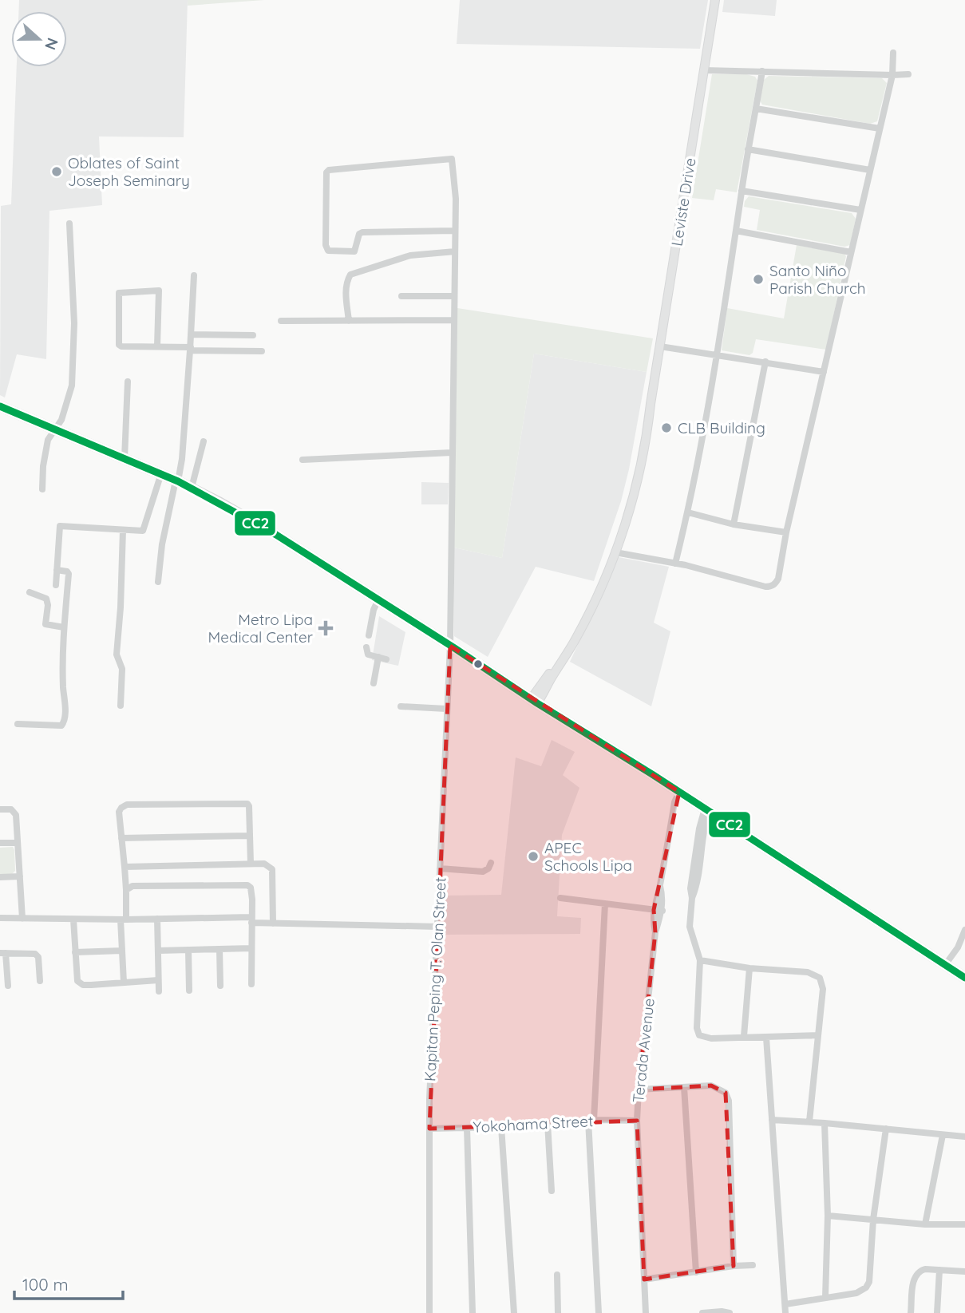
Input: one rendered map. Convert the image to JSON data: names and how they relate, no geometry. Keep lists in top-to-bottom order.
{
  "streets": {
    "main road": ["Leviste Drive"],
    "street": ["Kapitan Peping T. Olan Street", "Terada Avenue", "Yokohama Street"]
  },
  "crossings": [
    ["Kapitan Peping T. Olan Street", "Yokohama Street"],
    ["Terada Avenue", "Yokohama Street"]
  ],
  "places": {
    "other": [
      "Oblates of Saint Joseph Seminary",
      "Santo Niño Parish Church",
      "CLB Building",
      "APEC Schools Lipa"
    ],
    "health": ["Metro Lipa Medical Center"]
  },
  "lines": ["transit line CC2"],
  "scale_bar": "100 m",
  "north": "right"
}
